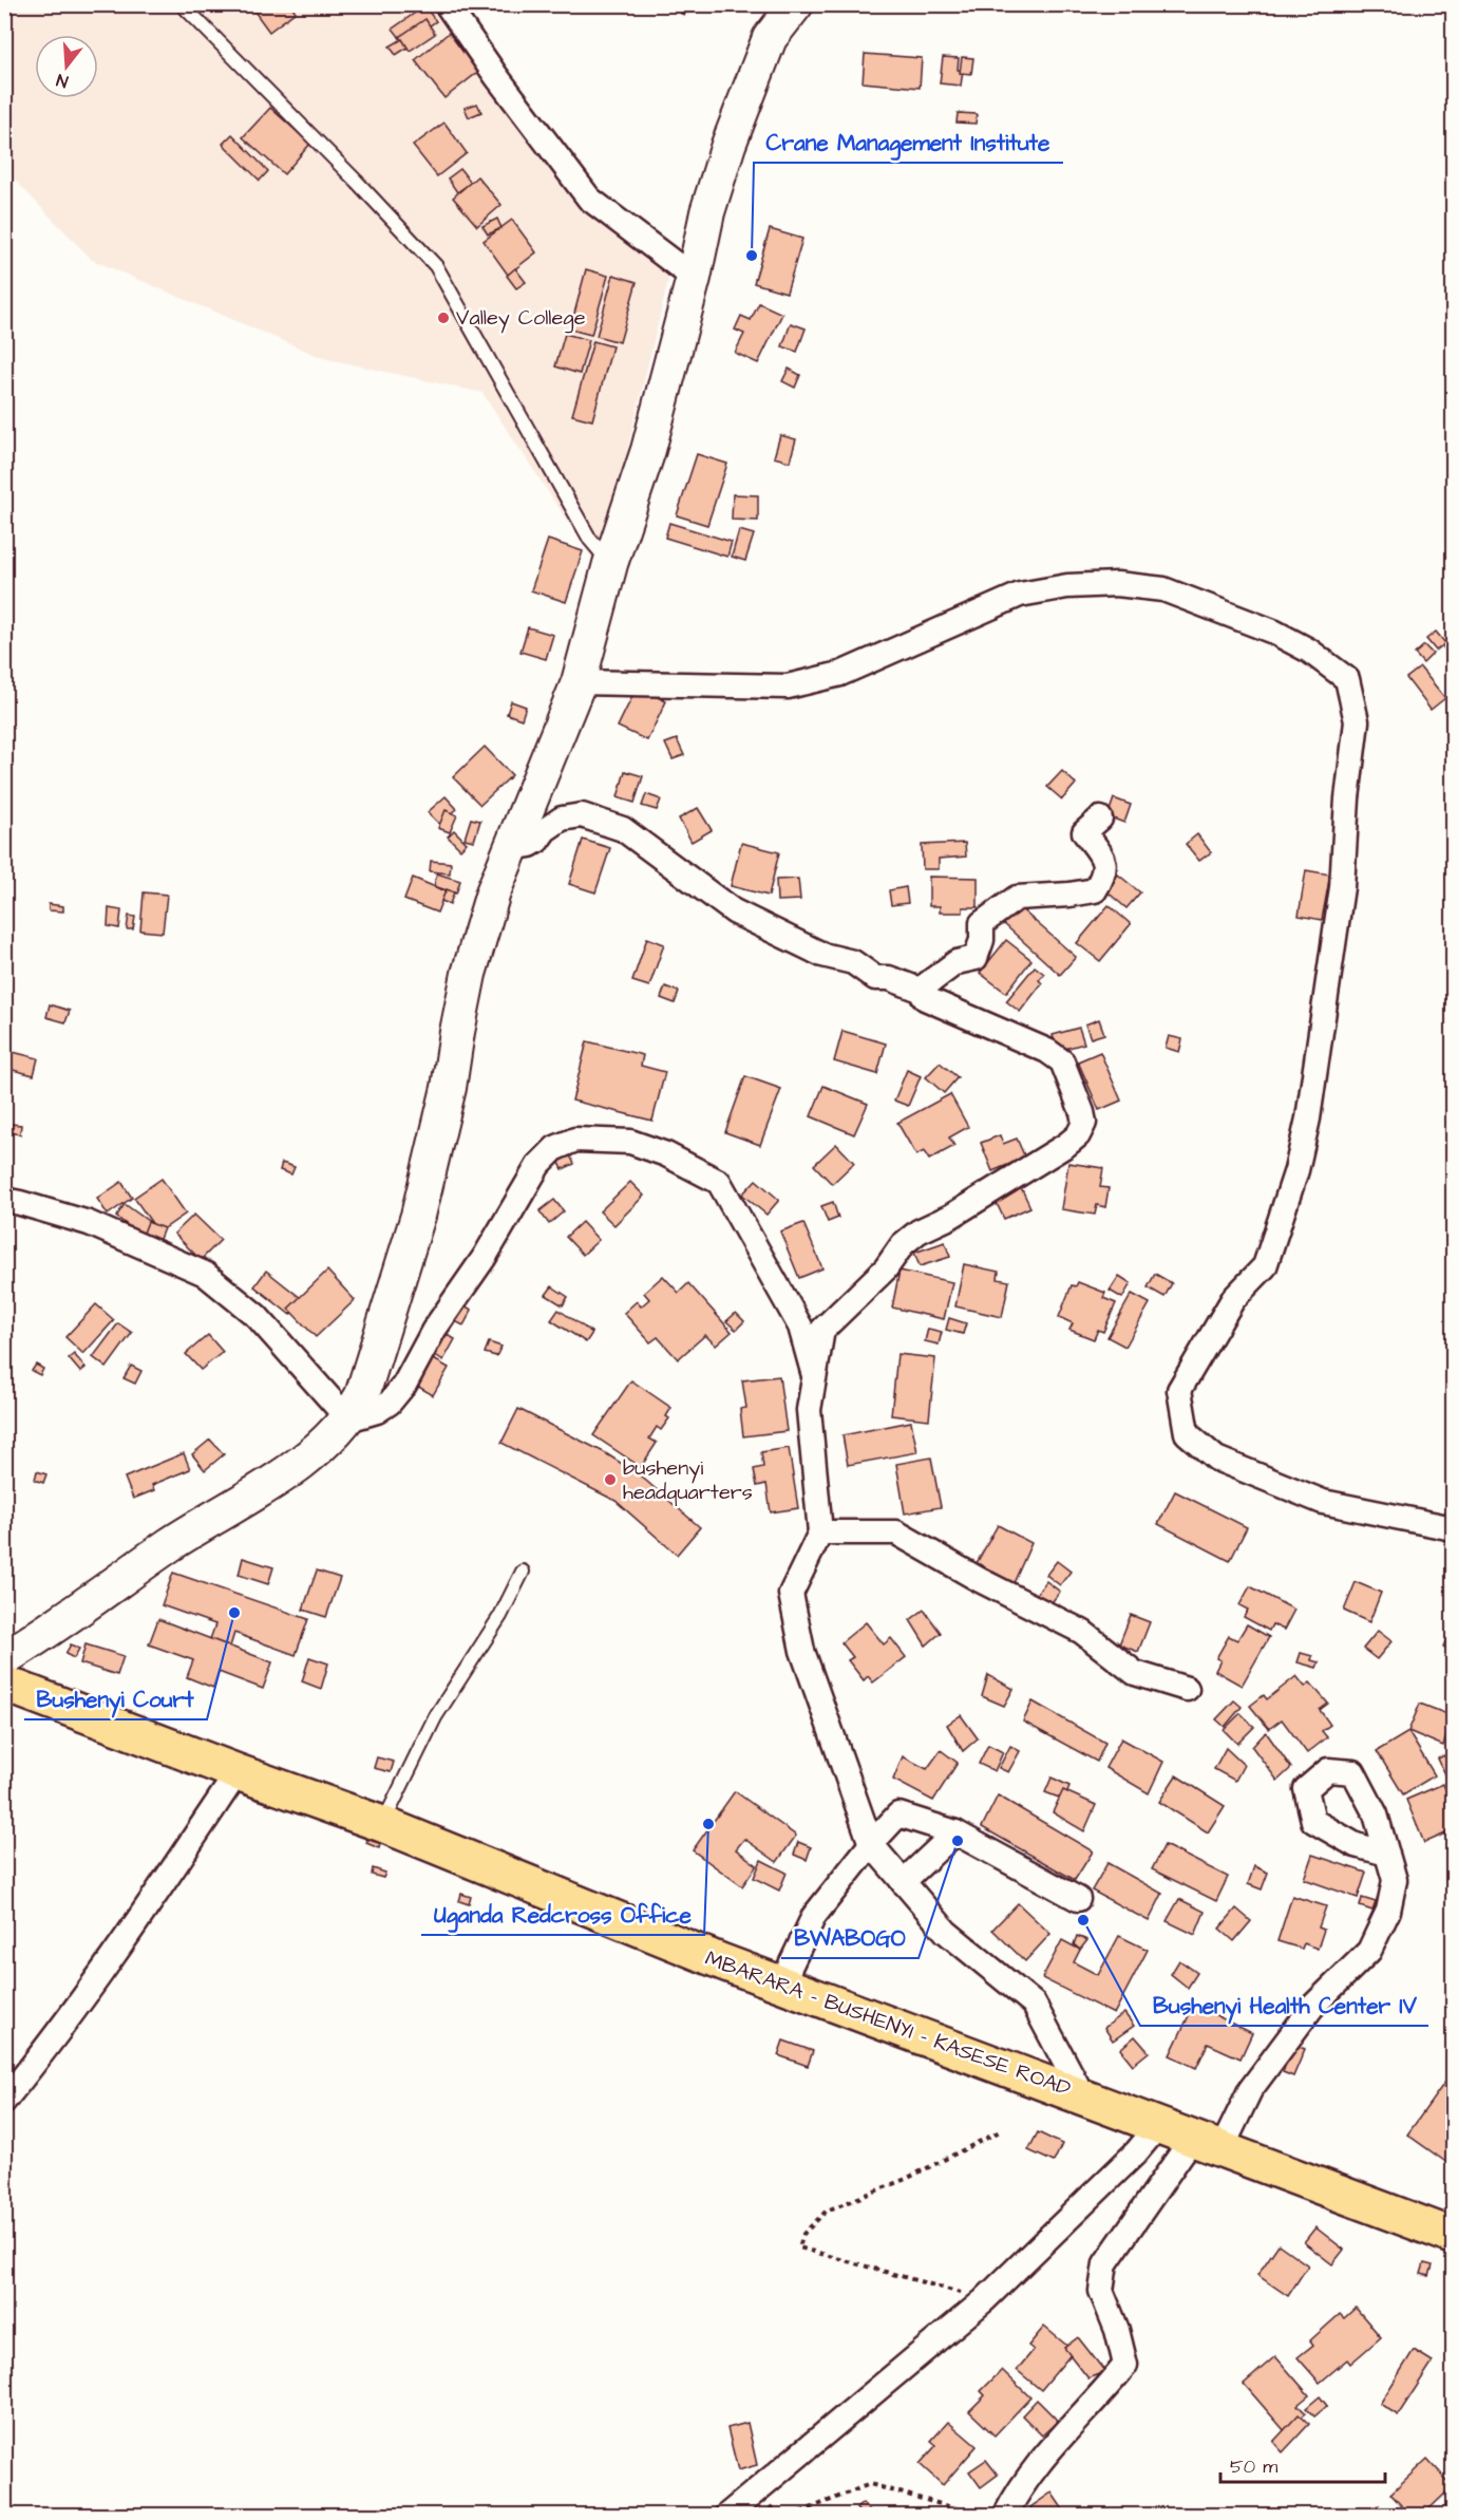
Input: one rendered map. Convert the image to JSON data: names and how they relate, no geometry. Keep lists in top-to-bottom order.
{
  "streets": {
    "main road": ["MBARARA - BUSHENYI - KASESE ROAD"]
  },
  "places": [
    "Crane Management Institute",
    "Valley College",
    "bushenyi headquarters",
    "Bushenyi Court",
    "Uganda Redcross Office",
    "BWABOGO",
    "Bushenyi Health Center IV"
  ],
  "scale_bar": "50 m",
  "north": "bottom"
}
